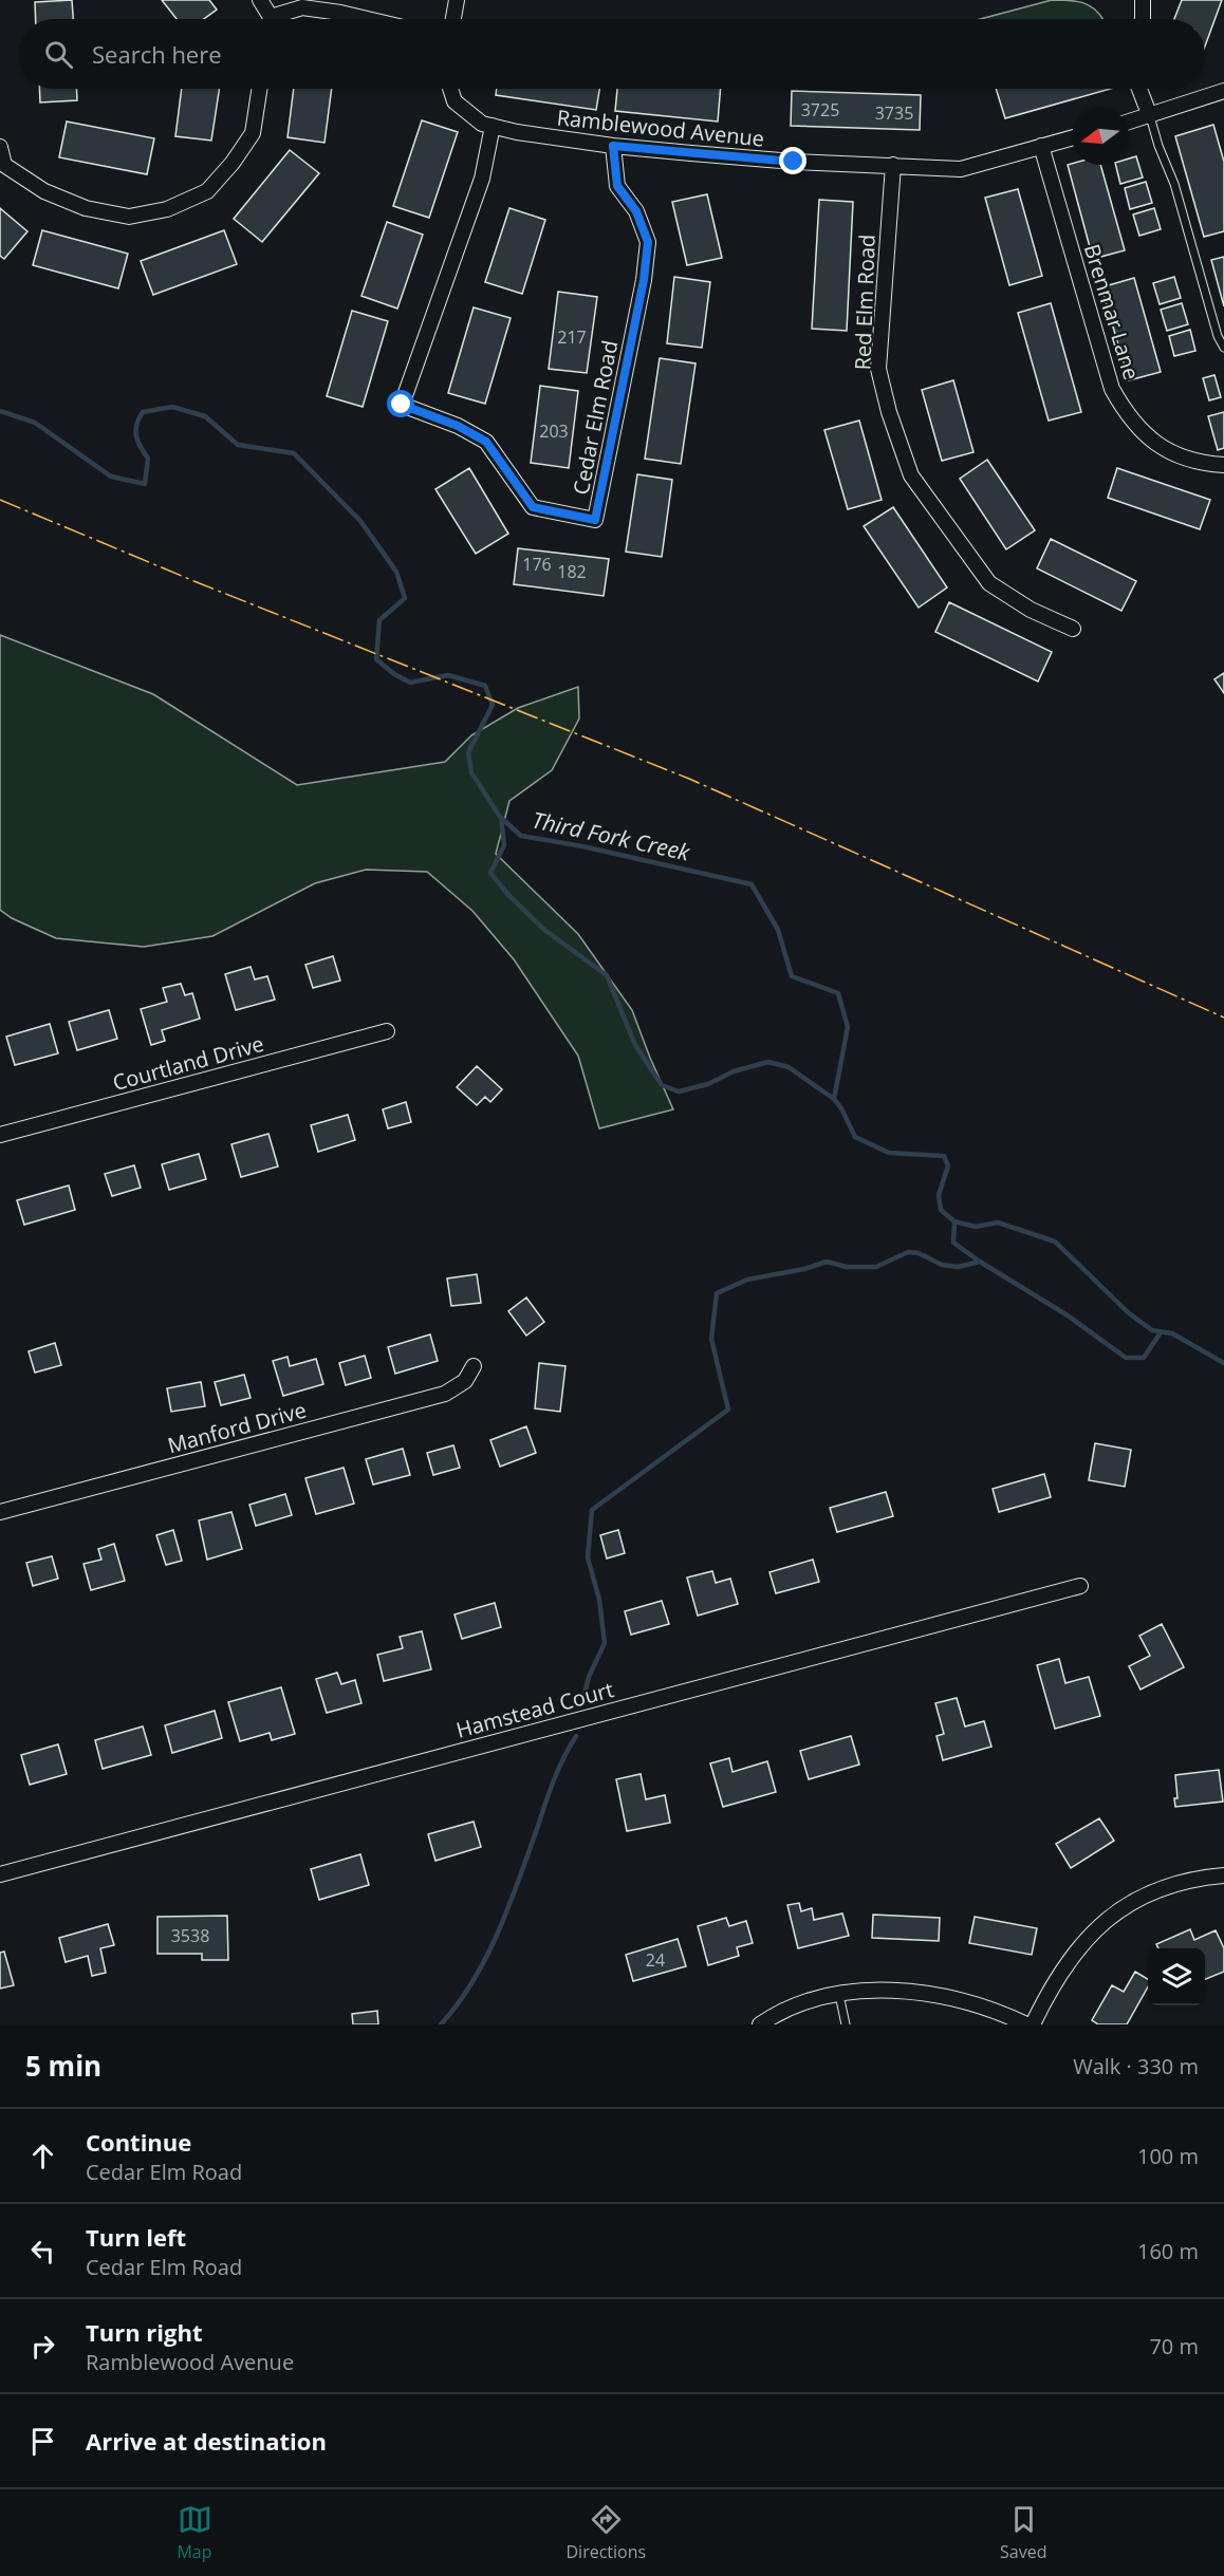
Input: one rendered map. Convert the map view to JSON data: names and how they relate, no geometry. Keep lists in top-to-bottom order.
{
  "streets": {
    "street": [
      "Ramblewood Avenue",
      "Red Elm Road",
      "Brenmar Lane",
      "Cedar Elm Road",
      "Courtland Drive",
      "Manford Drive",
      "Hamstead Court"
    ]
  },
  "crossings": [
    ["Ramblewood Avenue", "Red Elm Road"],
    ["Ramblewood Avenue", "Brenmar Lane"],
    ["Ramblewood Avenue", "Cedar Elm Road"]
  ],
  "water": ["Third Fork Creek"],
  "house_numbers": [
    "3725",
    "3735",
    "217",
    "203",
    "176",
    "182",
    "3538",
    "24"
  ],
  "north": "left",
  "page": {
    "search": "Search here",
    "heading": ["5 min", "Walk · 330 m"],
    "list": [
      ["Continue", "Cedar Elm Road", "100 m"],
      ["Turn left", "Cedar Elm Road", "160 m"],
      ["Turn right", "Ramblewood Avenue", "70 m"],
      "Arrive at destination"
    ],
    "nav": ["Map", "Directions", "Saved"]
  }
}
